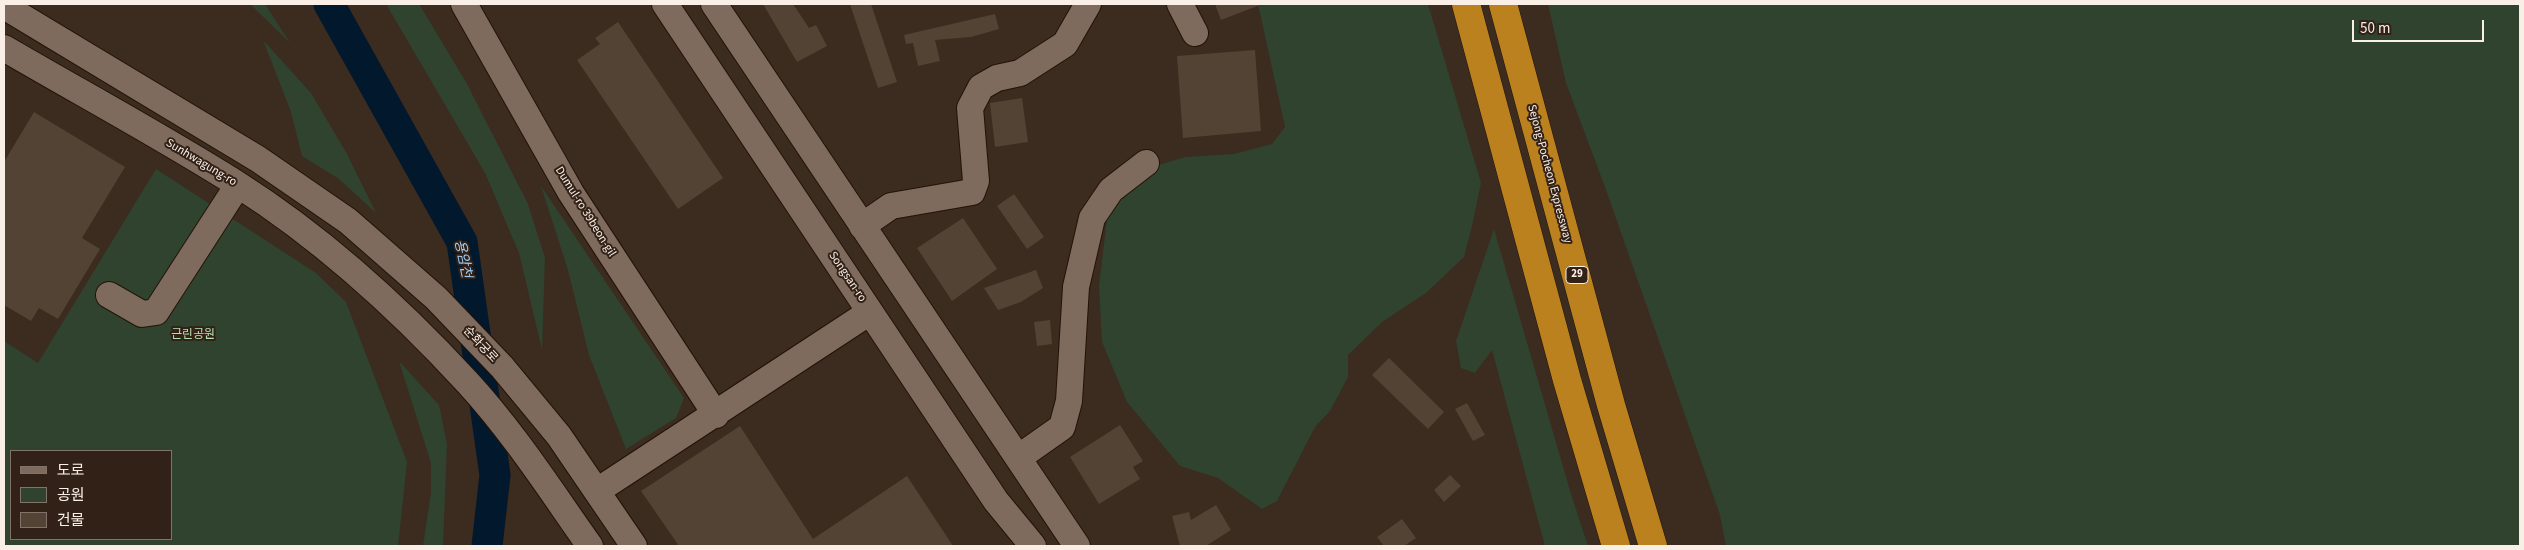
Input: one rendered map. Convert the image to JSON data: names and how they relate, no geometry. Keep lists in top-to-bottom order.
{
  "streets": {
    "highway": ["Sejong-Pocheon Expressway", "29"],
    "street": [
      "Sunhwagung-ro",
      "Dumul-ro 39beon-gil",
      "Songsan-ro",
      "순화궁로"
    ]
  },
  "water": ["용암천"],
  "parks": ["근린공원"],
  "legend": ["도로", "공원", "건물"],
  "scale_bar": "50 m"
}
